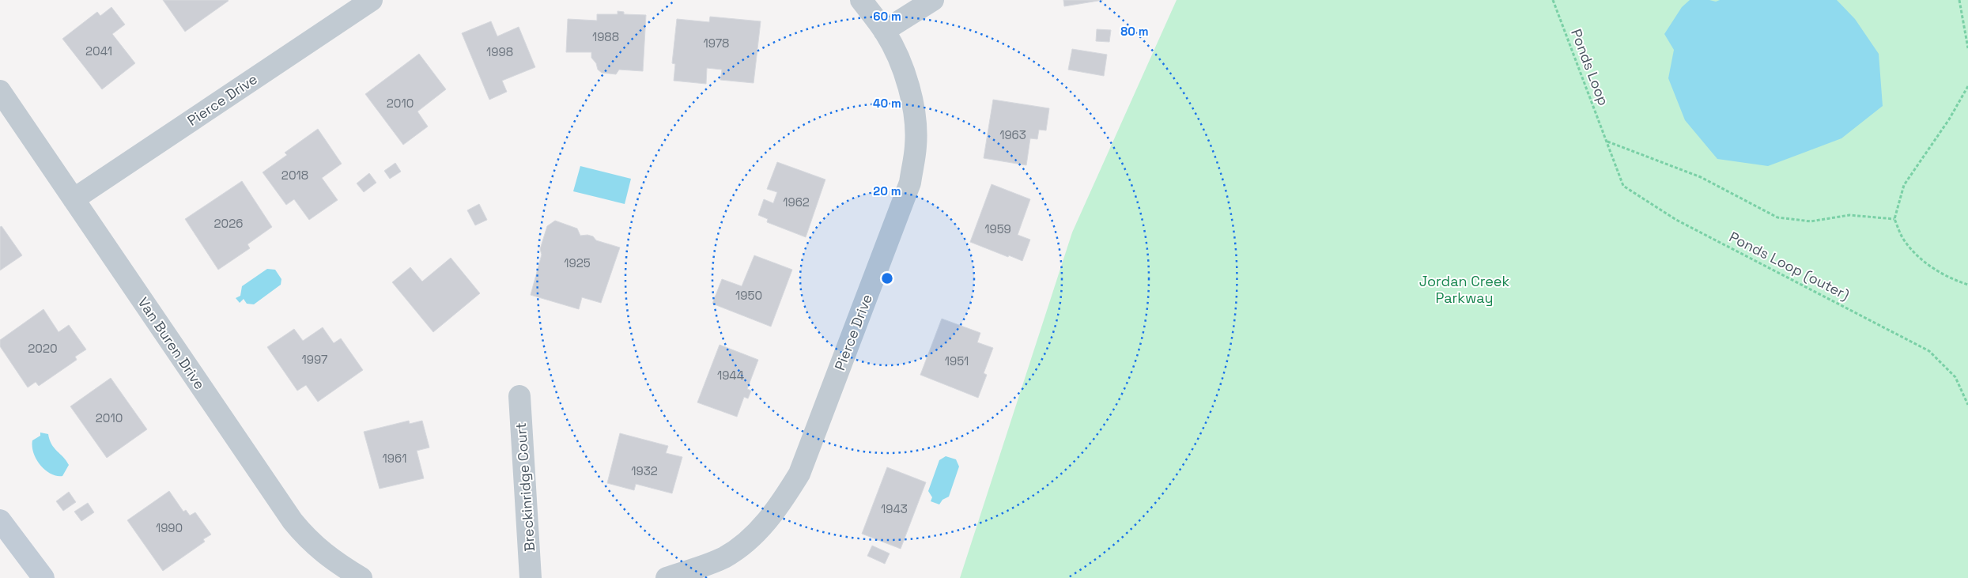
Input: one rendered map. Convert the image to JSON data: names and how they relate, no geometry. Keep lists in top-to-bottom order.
{
  "streets": {
    "street": ["Pierce Drive", "Van Buren Drive", "Breckinridge Court"],
    "path": ["Ponds Loop", "Ponds Loop (outer)"]
  },
  "crossings": [
    ["Ponds Loop", "Ponds Loop (outer)"],
    ["Pierce Drive", "Van Buren Drive"]
  ],
  "parks": ["Jordan Creek Parkway"],
  "house_numbers": [
    "1988",
    "1978",
    "2041",
    "1998",
    "2010",
    "1963",
    "2018",
    "1962",
    "2026",
    "1959",
    "1925",
    "1950",
    "2020",
    "1997",
    "1951",
    "1944",
    "2010",
    "1961",
    "1932",
    "1943",
    "1990"
  ],
  "rings": [
    "60 m",
    "80 m",
    "40 m",
    "20 m"
  ]
}
